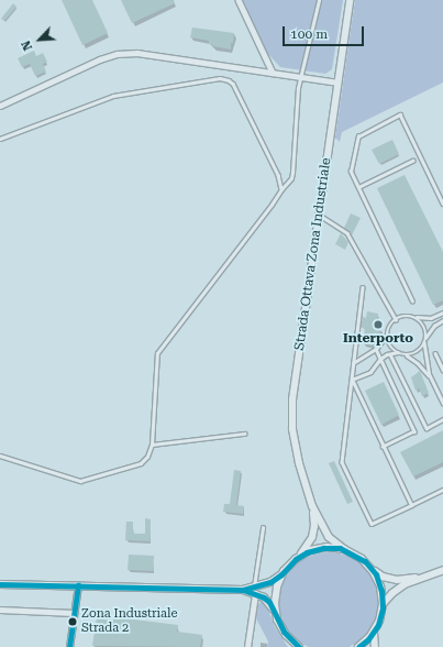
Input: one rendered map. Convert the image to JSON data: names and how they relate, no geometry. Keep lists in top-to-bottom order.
{
  "streets": {
    "main road": ["Strada Ottava Zona Industriale"]
  },
  "places": ["Interporto", "Zona Industriale Strada 2"],
  "scale_bar": "100 m",
  "north": "bottom left"
}
